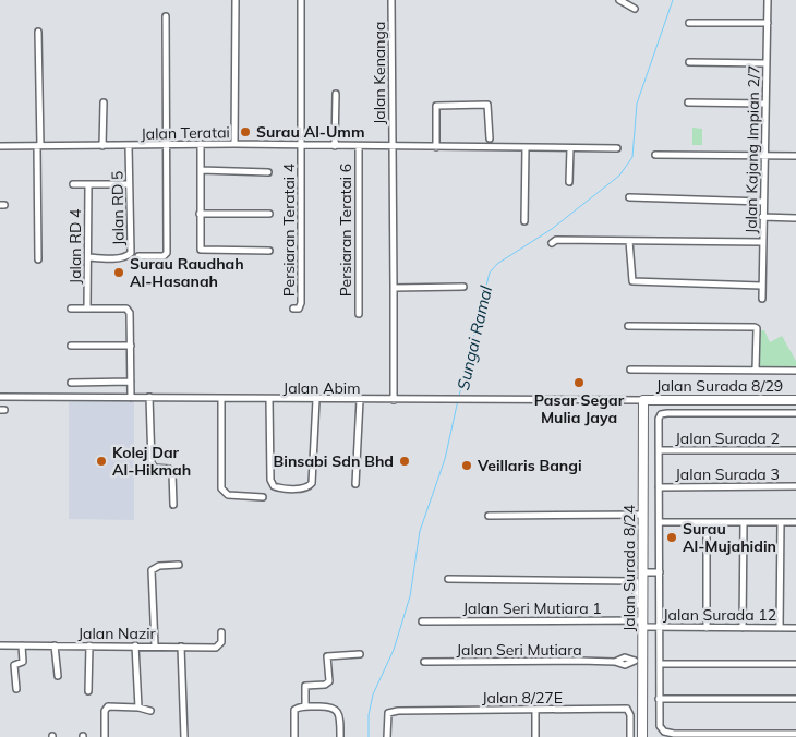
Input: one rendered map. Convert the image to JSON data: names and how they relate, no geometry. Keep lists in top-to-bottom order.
{
  "streets": {
    "street": [
      "Jalan Kenanga",
      "Jalan Teratai",
      "Jalan Kajang Impian 2/7",
      "Jalan RD 5",
      "Persiaran Teratai 4",
      "Persiaran Teratai 6",
      "Jalan RD 4",
      "Jalan Surada 8/29",
      "Jalan Abim",
      "Jalan Surada 2",
      "Jalan Surada 3",
      "Jalan Surada 8/24",
      "Jalan Seri Mutiara 1",
      "Jalan Surada 12",
      "Jalan Nazir",
      "Jalan Seri Mutiara",
      "Jalan 8/27E"
    ]
  },
  "crossings": [
    ["Jalan Kenanga", "Jalan Teratai"],
    ["Jalan Kenanga", "Jalan Abim"],
    ["Jalan Teratai", "Jalan RD 5"],
    ["Jalan Teratai", "Persiaran Teratai 4"],
    ["Jalan Teratai", "Persiaran Teratai 6"],
    ["Jalan RD 5", "Jalan RD 4"],
    ["Jalan Surada 8/29", "Jalan Abim"],
    ["Jalan Surada 8/29", "Jalan Surada 8/24"],
    ["Jalan Abim", "Jalan Surada 8/24"],
    ["Jalan Surada 8/24", "Jalan Seri Mutiara 1"],
    ["Jalan Surada 8/24", "Jalan Surada 12"],
    ["Jalan Surada 8/24", "Jalan Seri Mutiara"],
    ["Jalan Seri Mutiara 1", "Jalan Surada 12"]
  ],
  "water": ["Sungai Ramal"],
  "places": [
    "Surau Al-Umm",
    "Surau Raudhah Al-Hasanah",
    "Pasar Segar Mulia Jaya",
    "Kolej Dar Al-Hikmah",
    "Binsabi Sdn Bhd",
    "Veillaris Bangi",
    "Surau Al-Mujahidin"
  ]
}
